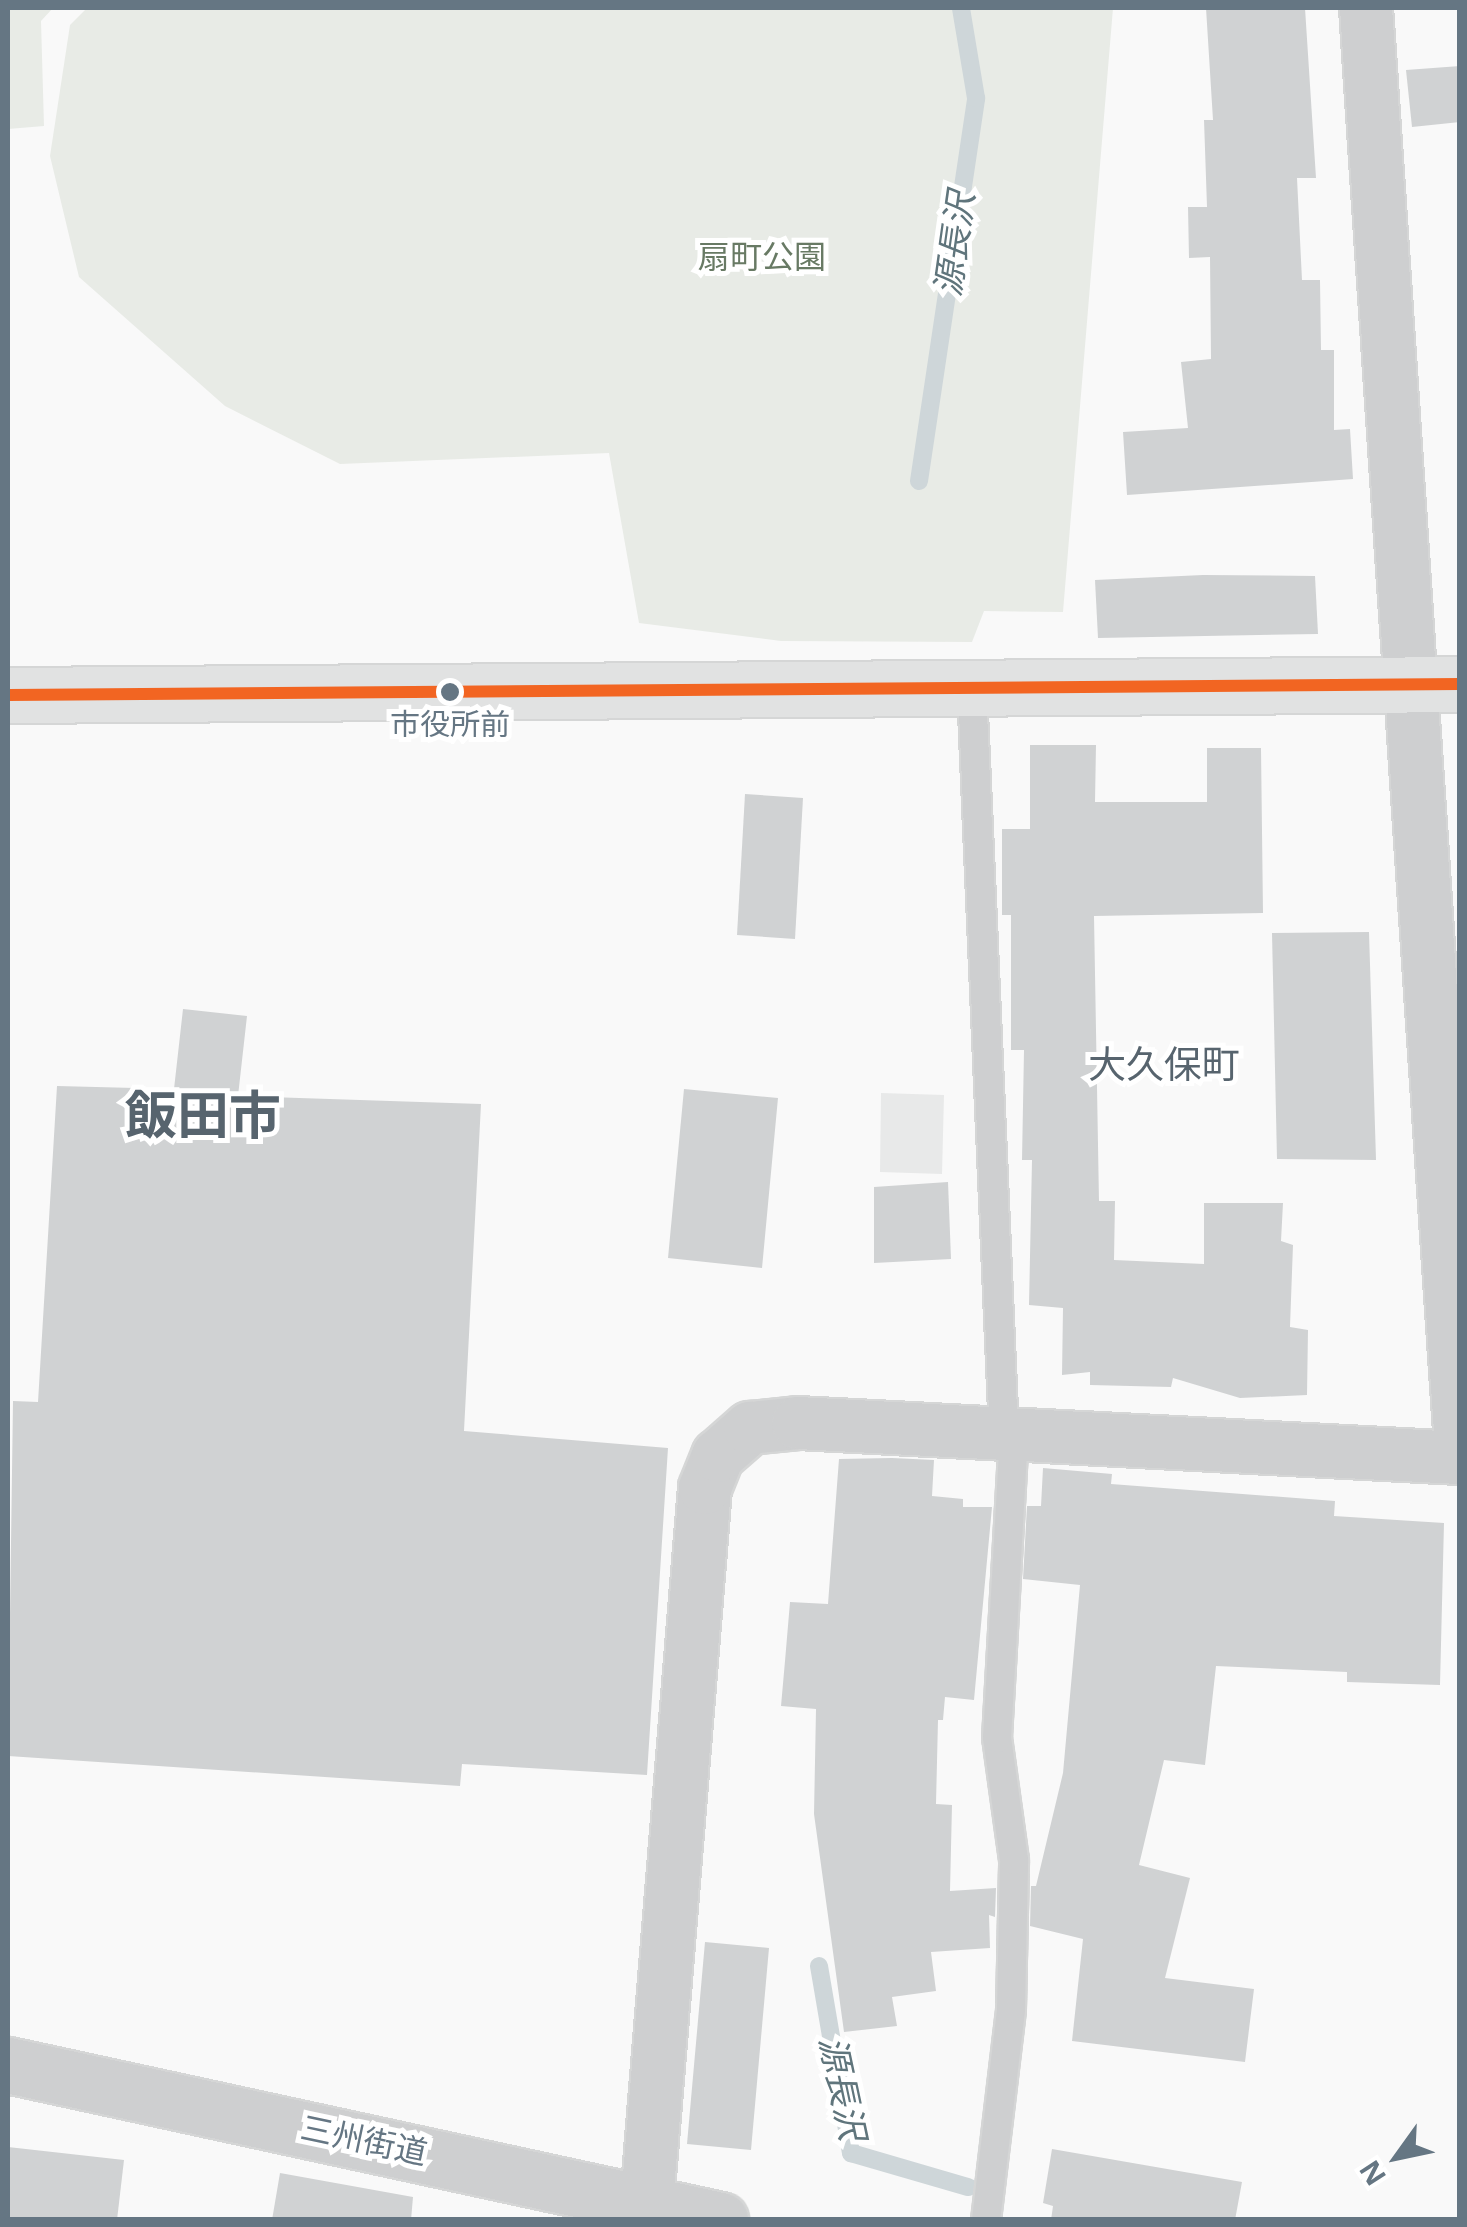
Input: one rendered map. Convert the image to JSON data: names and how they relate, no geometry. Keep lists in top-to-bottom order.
{
  "streets": {
    "street": ["三州街道"]
  },
  "districts": ["大久保町", "飯田市"],
  "water": ["源長沢"],
  "parks": ["扇町公園"],
  "places": ["市役所前"],
  "north": "bottom left"
}
